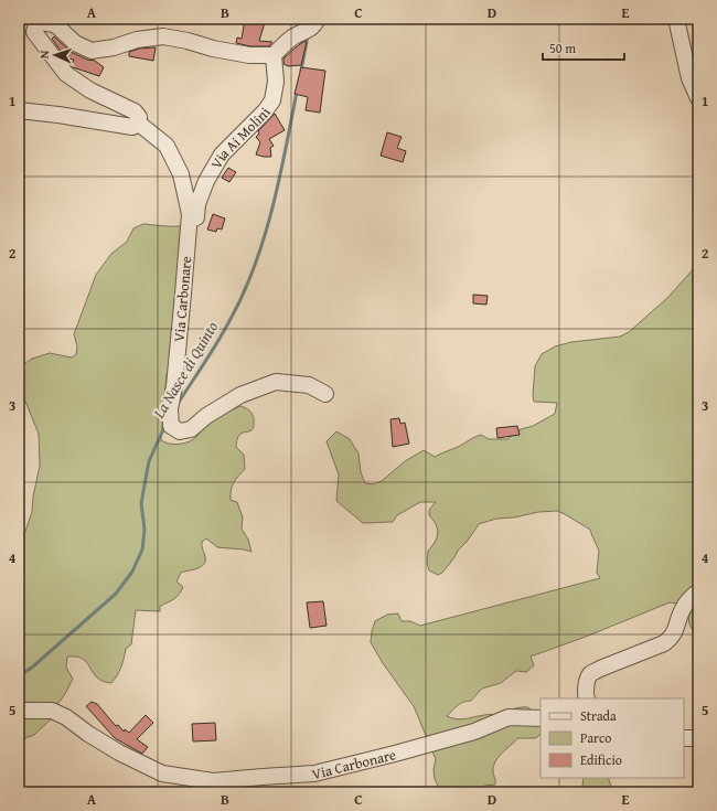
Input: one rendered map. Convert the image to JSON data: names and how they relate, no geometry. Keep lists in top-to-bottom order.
{
  "streets": {
    "street": ["Via Ai Molini", "Via Carbonare"]
  },
  "crossings": [
    ["Via Ai Molini", "Via Carbonare"]
  ],
  "water": ["La Nasce di Quinto"],
  "legend": ["Strada", "Parco", "Edificio"],
  "scale_bar": "50 m",
  "north": "left",
  "grid": {
    "columns": [
      "A",
      "B",
      "C",
      "D",
      "E"
    ],
    "rows": [
      "1",
      "2",
      "3",
      "4",
      "5"
    ]
  }
}
